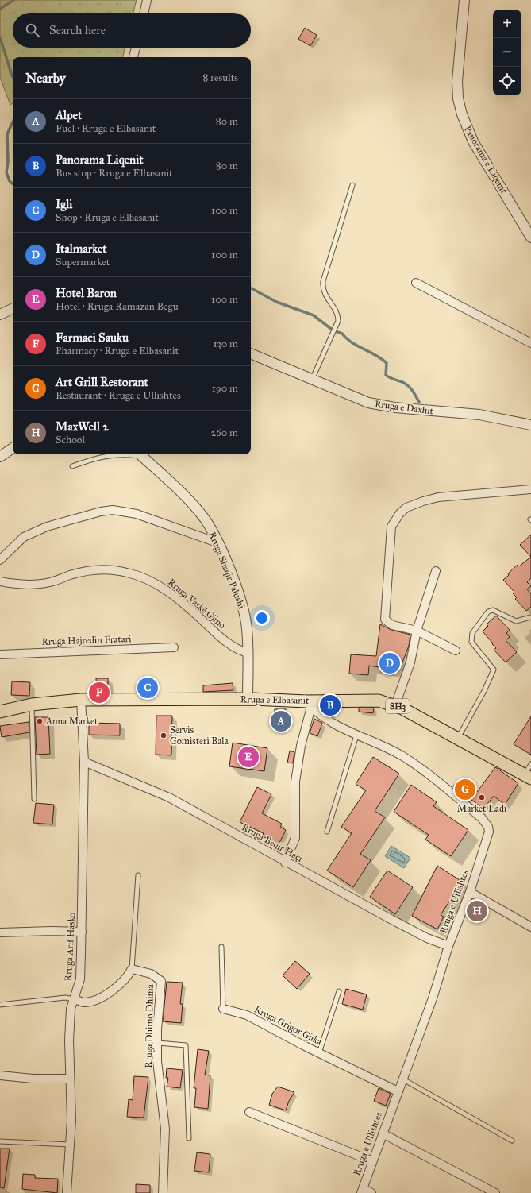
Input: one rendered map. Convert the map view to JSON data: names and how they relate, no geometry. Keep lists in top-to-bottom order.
{
  "streets": {
    "main road": ["Rruga e Elbasanit", "SH3"],
    "street": [
      "Panorama e Liqenit",
      "Rruga e Daxhit",
      "Rruga Shaqir Palushi",
      "Rruga Vaskë Gjino",
      "Rruga Hajredin Fratari",
      "Rruga Beqir Haçi",
      "Rruga e Ullishtes",
      "Rruga Arif Hasko",
      "Rruga Grigor Gjika",
      "Rruga Dhimo Dhima"
    ]
  },
  "crossings": [
    ["Rruga Shaqir Palushi", "Rruga Vaskë Gjino"],
    ["Rruga Shaqir Palushi", "Rruga e Elbasanit"],
    ["Rruga e Elbasanit", "Rruga e Ullishtes"],
    ["Rruga e Elbasanit", "Rruga Arif Hasko"],
    ["Rruga Beqir Haçi", "Rruga e Ullishtes"],
    ["Rruga Beqir Haçi", "Rruga Arif Hasko"],
    ["Rruga e Ullishtes", "Rruga Grigor Gjika"]
  ],
  "places": ["Anna Market", "Servis Gomisteri Bala", "Market Ladi"],
  "page": {
    "map_buttons": ["+", "−"],
    "search": "Search here",
    "heading": ["Nearby", "8 results"],
    "list": [
      {
        "mark": "A",
        "name": "Alpet",
        "note": "Fuel · Rruga e Elbasanit",
        "value": "80 m"
      },
      {
        "mark": "B",
        "name": "Panorama Liqenit",
        "note": "Bus stop · Rruga e Elbasanit",
        "value": "80 m"
      },
      {
        "mark": "C",
        "name": "Igli",
        "note": "Shop · Rruga e Elbasanit",
        "value": "100 m"
      },
      {
        "mark": "D",
        "name": "Italmarket",
        "note": "Supermarket",
        "value": "100 m"
      },
      {
        "mark": "E",
        "name": "Hotel Baron",
        "note": "Hotel · Rruga Ramazan Begu",
        "value": "100 m"
      },
      {
        "mark": "F",
        "name": "Farmaci Sauku",
        "note": "Pharmacy · Rruga e Elbasanit",
        "value": "130 m"
      },
      {
        "mark": "G",
        "name": "Art Grill Restorant",
        "note": "Restaurant · Rruga e Ullishtes",
        "value": "190 m"
      },
      {
        "mark": "H",
        "name": "MaxWell 2",
        "note": "School",
        "value": "260 m"
      }
    ],
    "pins": [
      "D",
      "C",
      "F",
      "B",
      "A",
      "E",
      "G",
      "H"
    ]
  }
}
